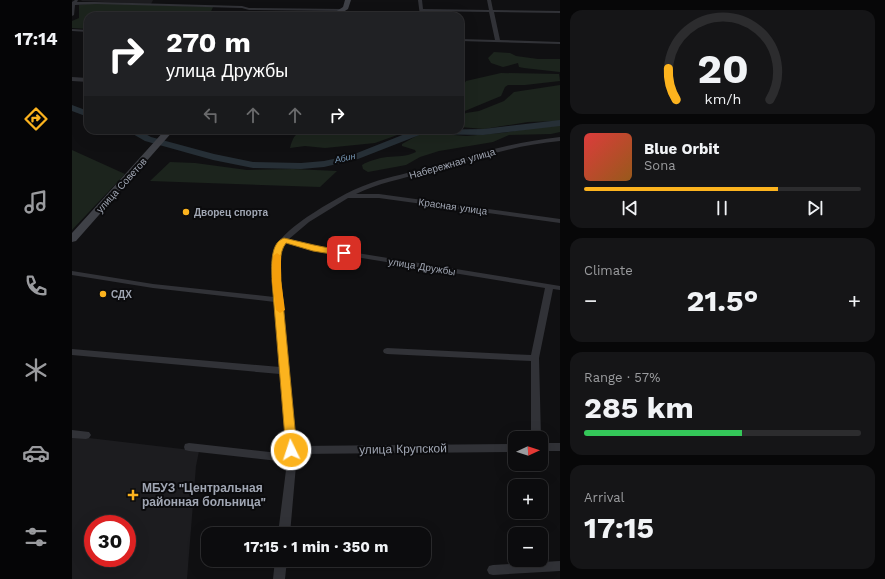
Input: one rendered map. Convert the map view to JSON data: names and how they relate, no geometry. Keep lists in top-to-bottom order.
{
  "streets": {
    "main road": ["улица Советов"],
    "street": [
      "Набережная улица",
      "Красная улица",
      "улица Дружбы",
      "улица Крупской"
    ]
  },
  "crossings": [
    ["Набережная улица", "Красная улица"],
    ["Набережная улица", "улица Дружбы"]
  ],
  "water": ["Абин"],
  "places": {
    "other": ["Дворец спорта", "СДХ"],
    "health": ["МБУЗ \"Центральная районная больница\""]
  },
  "north": "right",
  "page": {
    "tabs": "17:14",
    "turn": ["270 m", "улица Дружбы"],
    "song": ["Blue Orbit", "Sona"],
    "tile": [
      "Climate",
      ["Range · 57%", "285 km"],
      ["Arrival", "17:15"]
    ],
    "heat": ["−", "21.5°", "+"],
    "map_buttons": ["+", "−"],
    "limit": "30",
    "trip": "17:15 · 1 min · 350 m",
    "gauge": ["20", "km/h"]
  }
}
